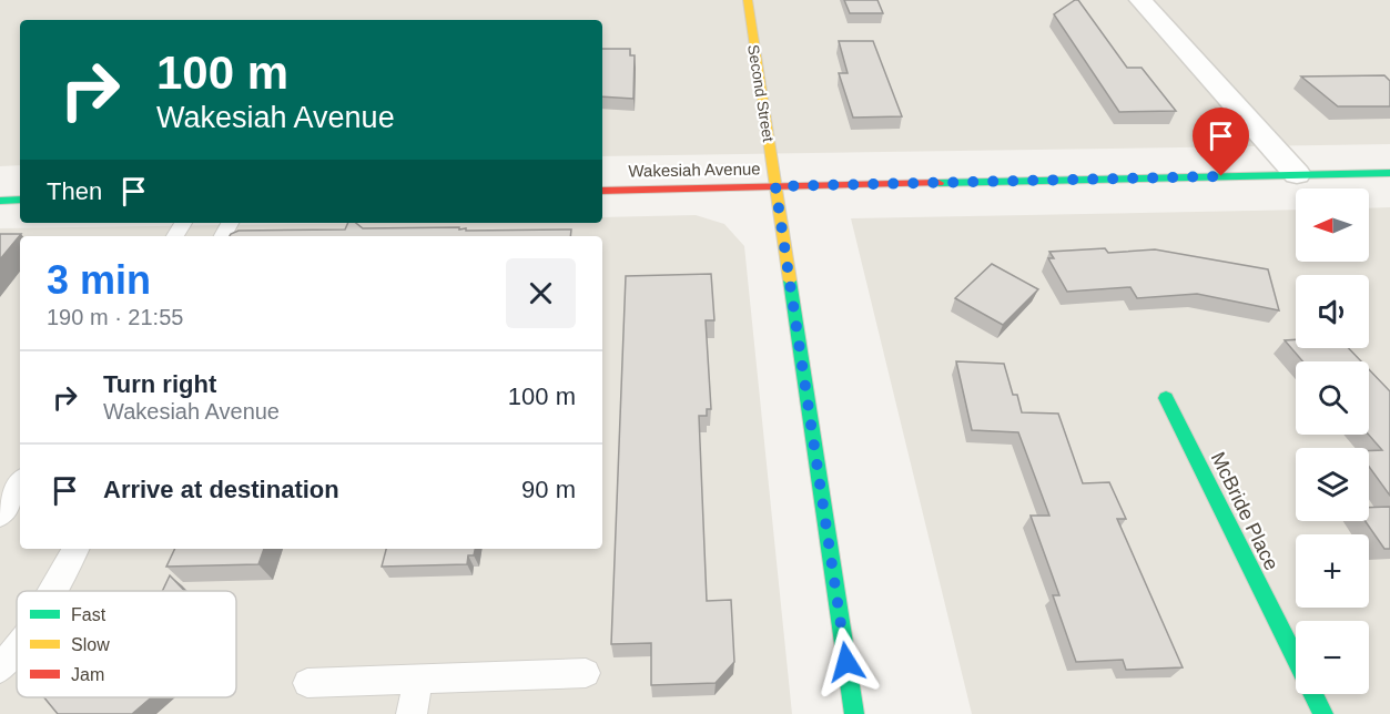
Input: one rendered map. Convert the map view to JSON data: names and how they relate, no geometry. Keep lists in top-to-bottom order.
{
  "streets": {
    "street": ["Second Street", "Wakesiah Avenue", "McBride Place"]
  },
  "crossings": [
    ["Second Street", "Wakesiah Avenue"]
  ],
  "legend": ["Fast", "Slow", "Jam"],
  "north": "left",
  "page": {
    "turn": ["100 m", "Wakesiah Avenue"],
    "then": "Then",
    "map_buttons": ["+", "−"],
    "heading": ["3 min", "190 m · 21:55"],
    "list": [
      {
        "name": "Turn right",
        "note": "Wakesiah Avenue",
        "value": "100 m"
      },
      {
        "name": "Arrive at destination",
        "value": "90 m"
      }
    ]
  }
}
